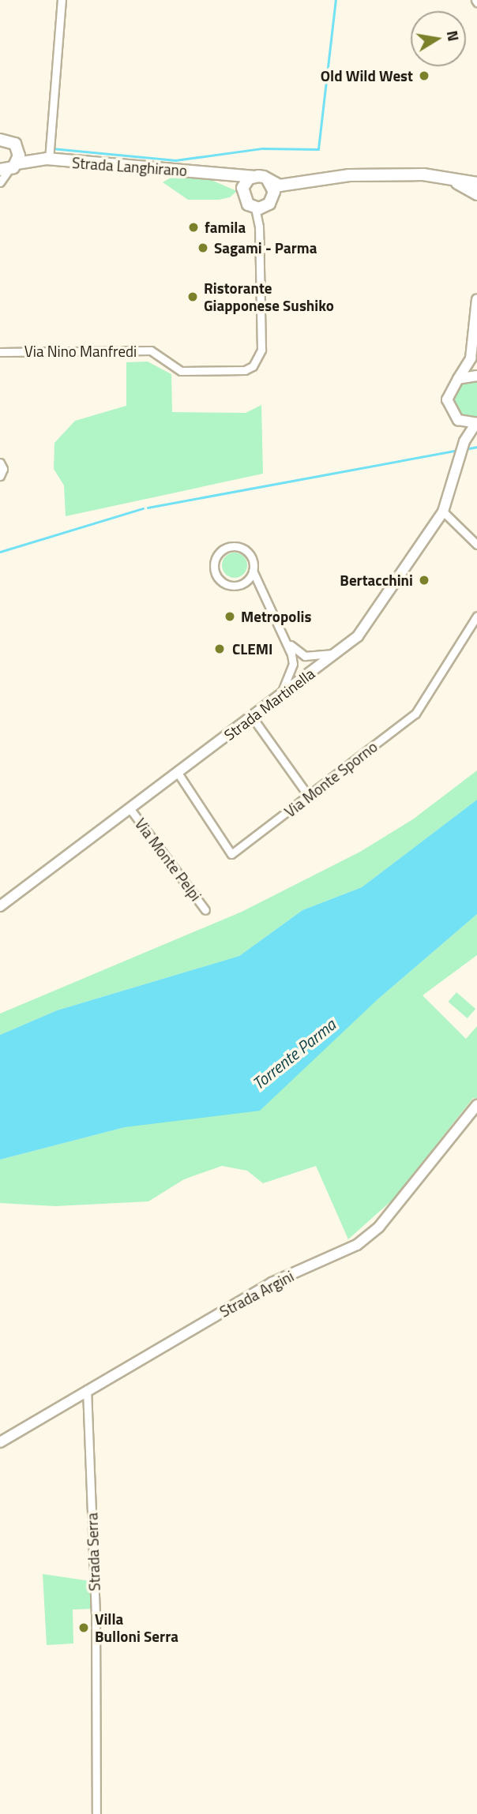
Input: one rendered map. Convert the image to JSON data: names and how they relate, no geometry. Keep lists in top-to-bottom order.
{
  "streets": {
    "main road": ["Strada Langhirano"],
    "street": [
      "Via Nino Manfredi",
      "Strada Martinella",
      "Via Monte Sporno",
      "Via Monte Pelpi",
      "Strada Argini",
      "Strada Serra"
    ]
  },
  "crossings": [
    ["Strada Martinella", "Via Monte Sporno"],
    ["Strada Martinella", "Via Monte Pelpi"],
    ["Strada Argini", "Strada Serra"]
  ],
  "water": ["Torrente Parma"],
  "places": [
    "Old Wild West",
    "famila",
    "Sagami - Parma",
    "Ristorante Giapponese Sushiko",
    "Bertacchini",
    "Metropolis",
    "CLEMI",
    "Villa Bulloni Serra"
  ],
  "north": "right"
}
